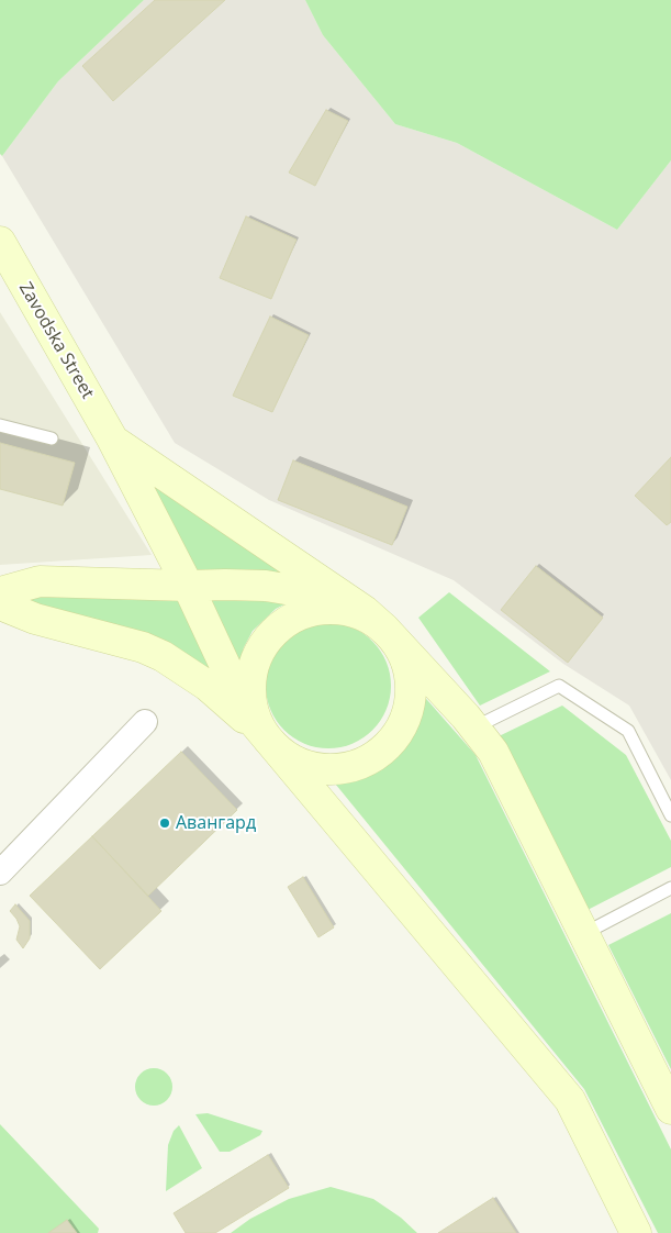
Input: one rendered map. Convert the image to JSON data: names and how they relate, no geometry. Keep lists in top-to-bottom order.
{
  "streets": {
    "main road": ["Zavodska Street"]
  },
  "places": ["Авангард"]
}
